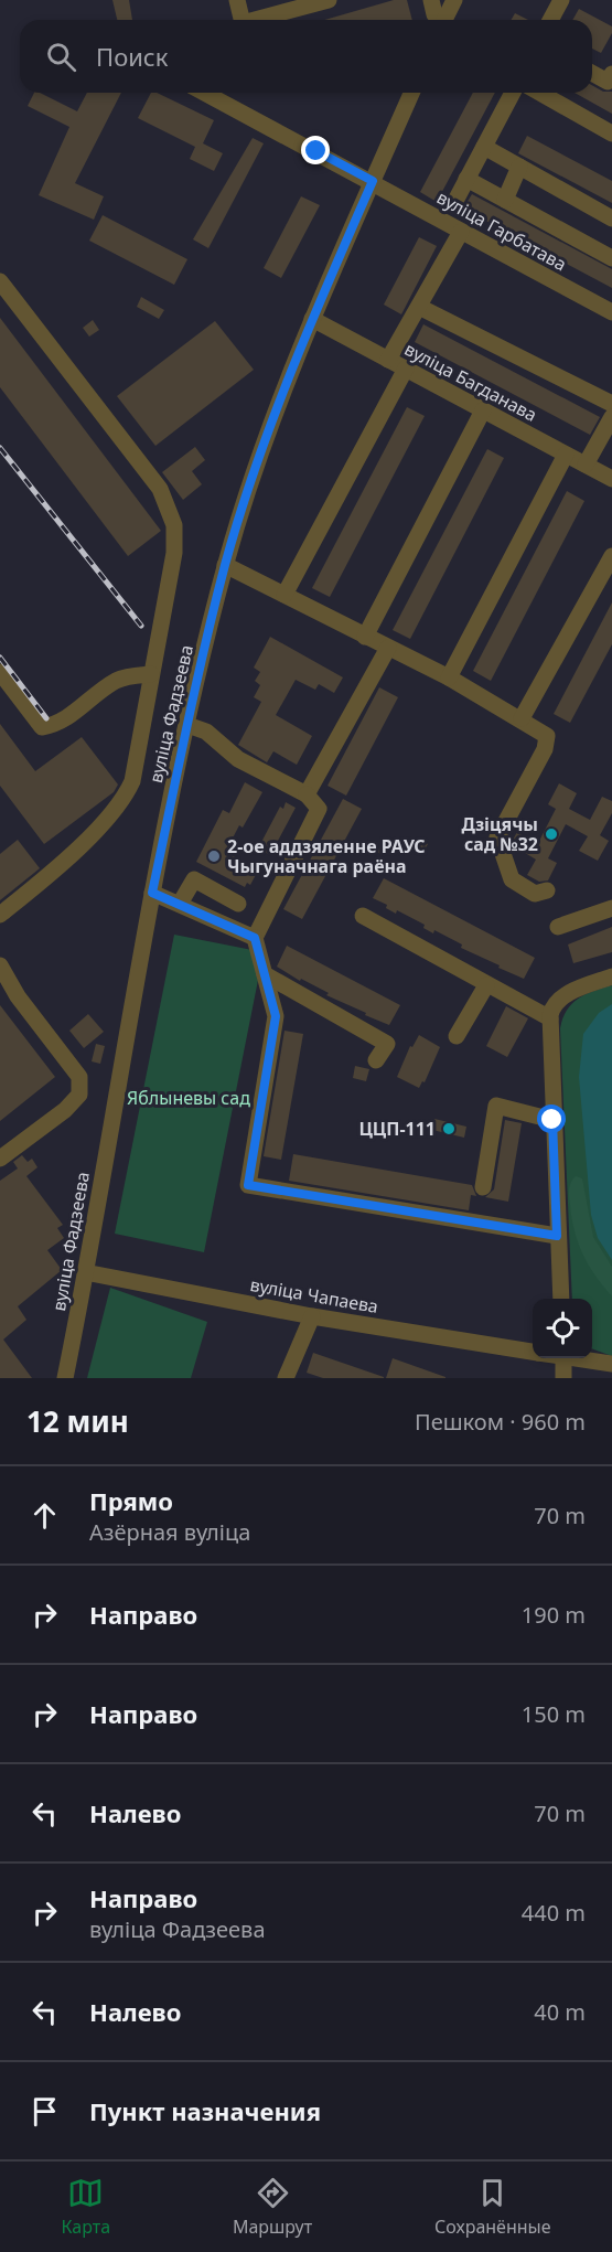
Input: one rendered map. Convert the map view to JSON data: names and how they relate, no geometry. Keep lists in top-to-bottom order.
{
  "streets": {
    "street": [
      "вуліца Гарбатава",
      "вуліца Багданава",
      "вуліца Фадзеева",
      "вуліца Чапаева"
    ]
  },
  "crossings": [
    ["вуліца Гарбатава", "вуліца Фадзеева"],
    ["вуліца Багданава", "вуліца Фадзеева"],
    ["вуліца Фадзеева", "вуліца Чапаева"]
  ],
  "parks": ["Яблыневы сад"],
  "places": ["Дзіцячы сад №32", "2-ое аддзяленне РАУС Чыгуначнага раёна", "ЦЦП-111"],
  "page": {
    "search": "Поиск",
    "heading": ["12 мин", "Пешком · 960 m"],
    "list": [
      ["Прямо", "Азёрная вуліца", "70 m"],
      ["Направо", "190 m"],
      ["Направо", "150 m"],
      ["Налево", "70 m"],
      ["Направо", "вуліца Фадзеева", "440 m"],
      ["Налево", "40 m"],
      "Пункт назначения"
    ],
    "nav": ["Карта", "Маршрут", "Сохранённые"]
  }
}
